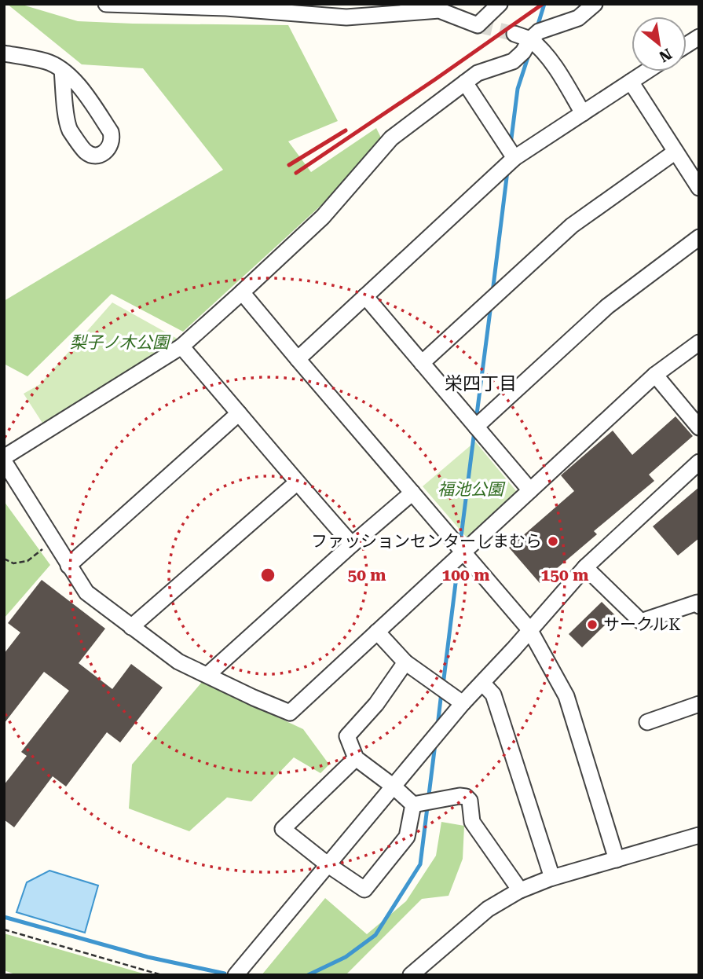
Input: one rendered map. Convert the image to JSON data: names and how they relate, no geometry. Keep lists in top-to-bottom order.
{
  "districts": ["栄四丁目"],
  "parks": ["梨子ノ木公園", "福池公園"],
  "places": ["ファッションセンターしまむら", "サークルK"],
  "north": "bottom right",
  "rings": ["50 m", "100 m", "150 m"]
}
